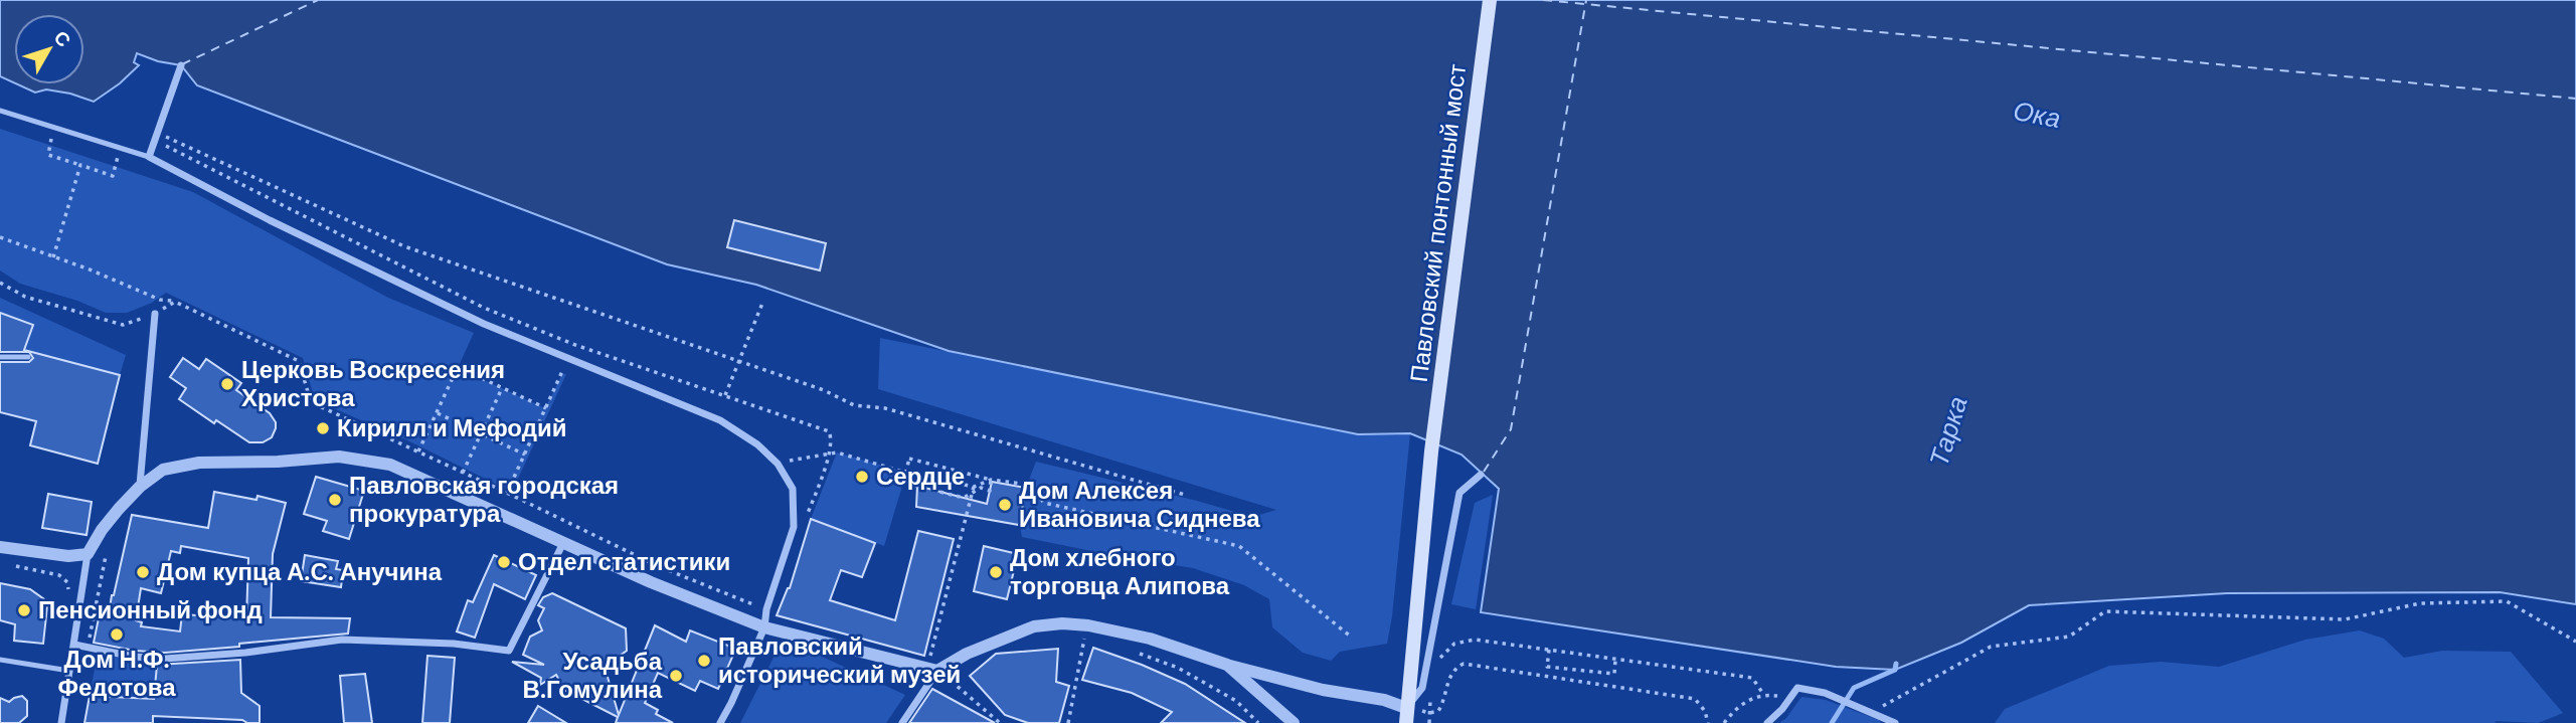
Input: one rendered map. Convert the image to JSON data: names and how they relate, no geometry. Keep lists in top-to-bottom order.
{
  "streets": {
    "main road": ["Павловский понтонный мост"]
  },
  "water": ["Ока", "Тарка"],
  "places": [
    "Церковь Воскресения Христова",
    "Кирилл и Мефодий",
    "Сердце",
    "Павловская городская прокуратура",
    "Дом Алексея Ивановича Сиднева",
    "Отдел статистики",
    "Дом купца А.С. Анучина",
    "Дом хлебного торговца Алипова",
    "Пенсионный фонд",
    "Дом Н.Ф. Федотова",
    "Павловский исторический музей",
    "Усадьба В.Гомулина"
  ],
  "north": "top right"
}
